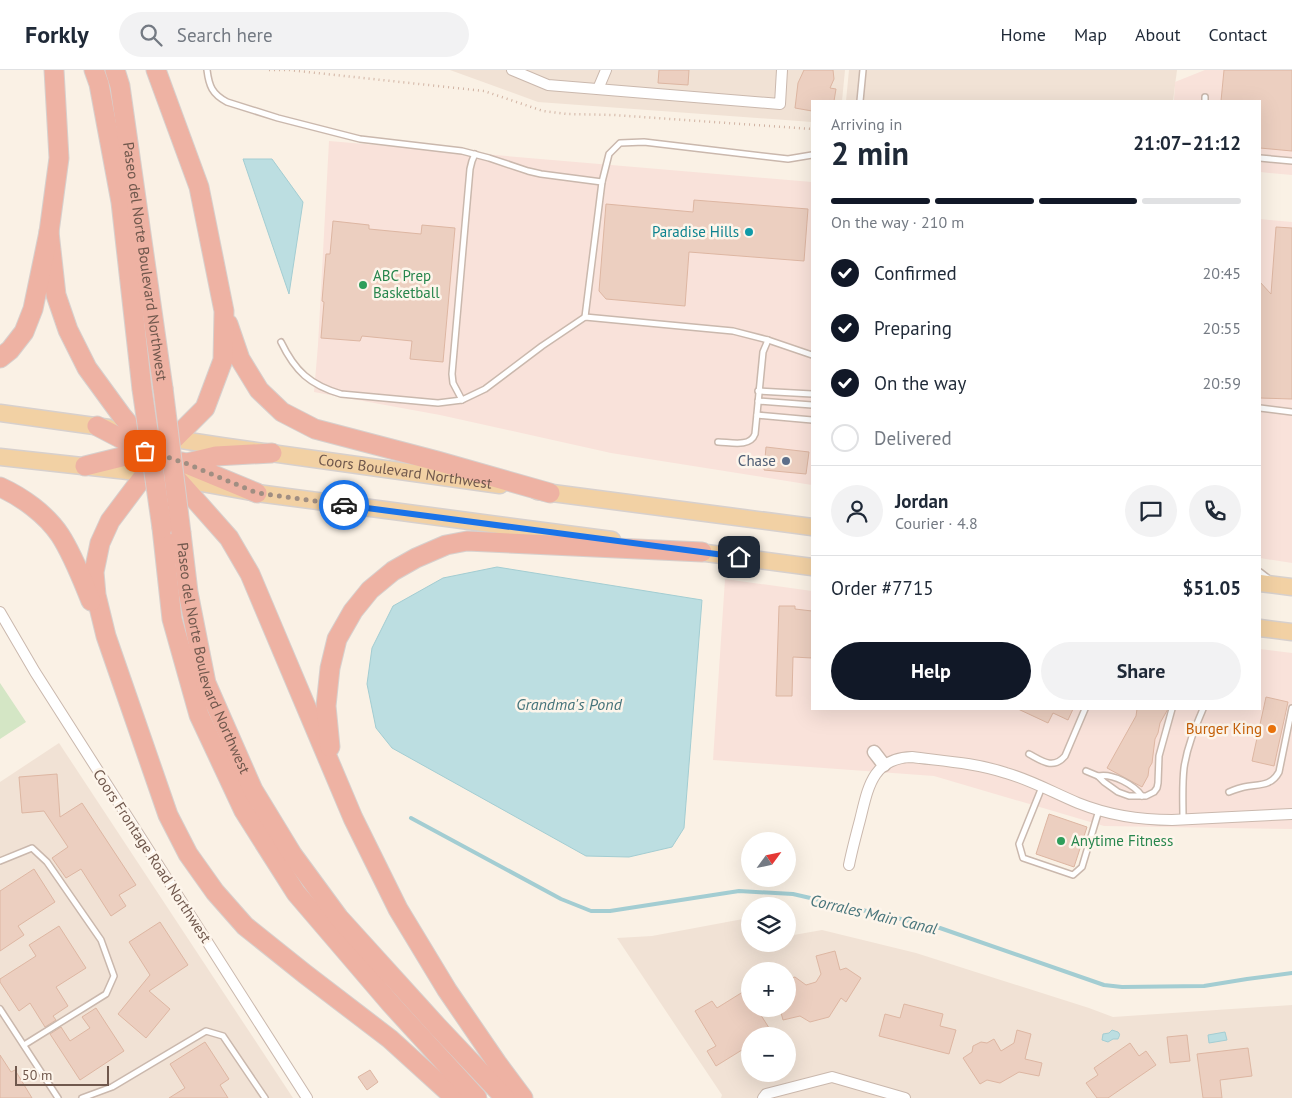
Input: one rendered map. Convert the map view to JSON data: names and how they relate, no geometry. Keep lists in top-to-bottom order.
{
  "streets": {
    "highway": ["Paseo del Norte Boulevard Northwest"],
    "main road": ["Coors Boulevard Northwest"],
    "street": ["Coors Frontage Road Northwest"]
  },
  "water": ["Grandma's Pond", "Corrales Main Canal"],
  "places": [
    "Paradise Hills",
    "ABC Prep Basketball",
    "Chase",
    "Burger King",
    "Anytime Fitness"
  ],
  "scale_bar": "50 m",
  "north": "top right",
  "page": {
    "header": "Forkly",
    "search": "Search here",
    "nav": [
      "Home",
      "Map",
      "About",
      "Contact"
    ],
    "heading": ["2 min", "Arriving in", "21:07–21:12"],
    "panel": [
      "Jordan",
      "Courier · 4.8",
      "Order #7715",
      "$51.05"
    ],
    "bar": "On the way · 210 m",
    "list": [
      ["Confirmed", "20:45"],
      ["Preparing", "20:55"],
      ["On the way", "20:59"],
      "Delivered"
    ],
    "buttons": ["Help", "Share"],
    "map_buttons": ["+", "−"],
    "scale": "50 m"
  }
}
